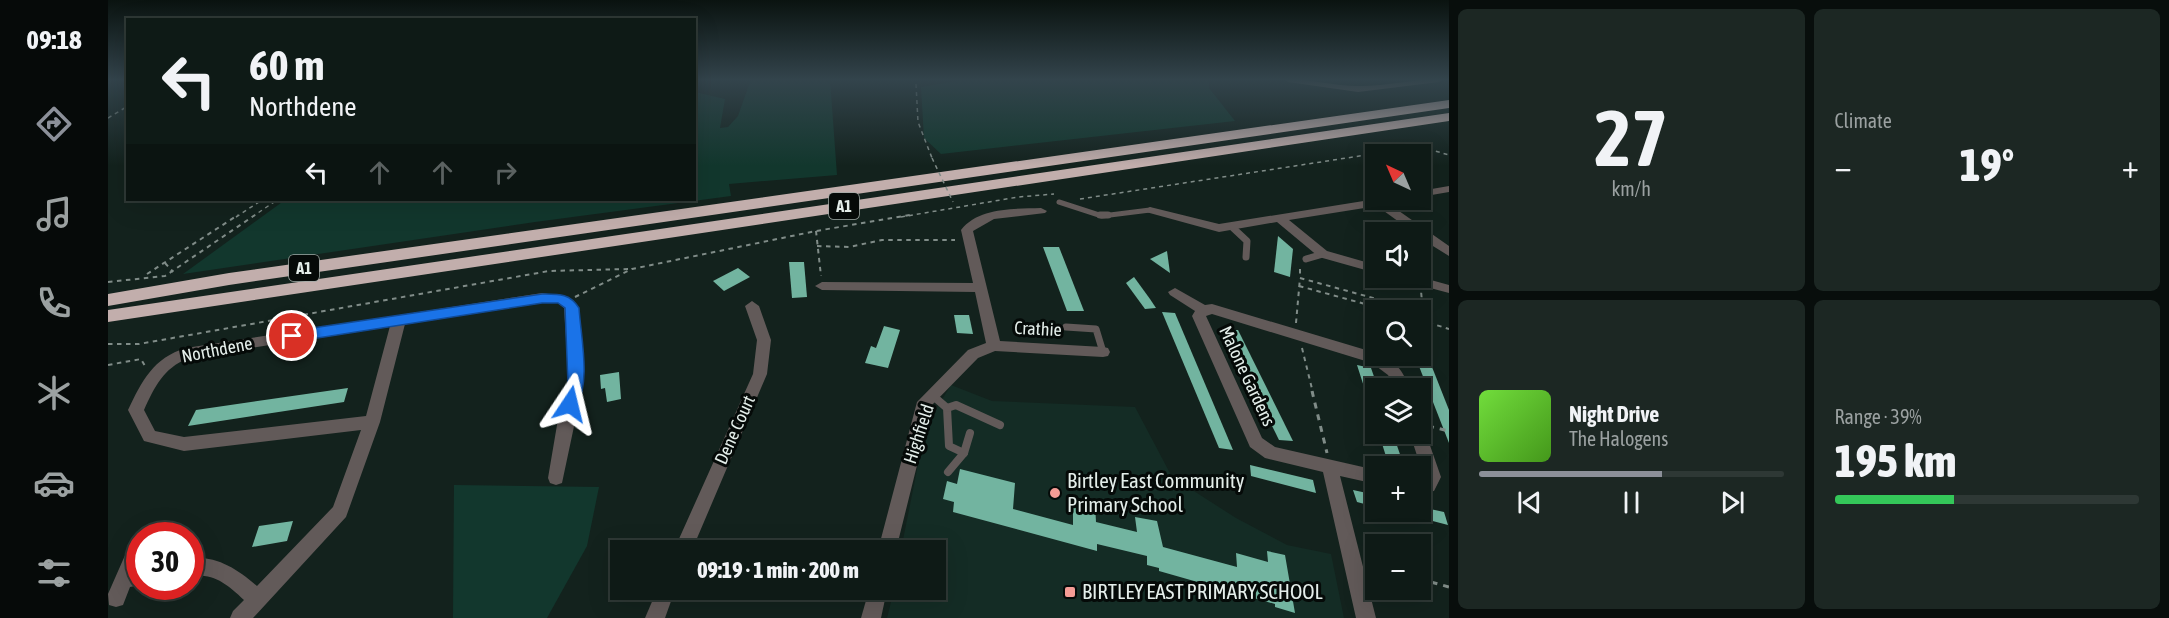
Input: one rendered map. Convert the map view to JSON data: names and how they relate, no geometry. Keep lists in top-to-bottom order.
{
  "streets": {
    "highway": ["A1"],
    "street": [
      "Crathie",
      "Northdene",
      "Malone Gardens",
      "Dene Court",
      "Highfield"
    ]
  },
  "crossings": [
    ["Crathie", "Highfield"]
  ],
  "places": {
    "other": ["Birtley East Community Primary School"],
    "transit": ["BIRTLEY EAST PRIMARY SCHOOL"]
  },
  "north": "top left",
  "page": {
    "tabs": "09:18",
    "tile": [
      ["27", "km/h"],
      "Climate",
      ["Range · 39%", "195 km"]
    ],
    "turn": ["60 m", "Northdene"],
    "heat": ["−", "19°", "+"],
    "map_buttons": ["+", "−"],
    "song": ["Night Drive", "The Halogens"],
    "limit": "30",
    "trip": "09:19 · 1 min · 200 m"
  }
}
